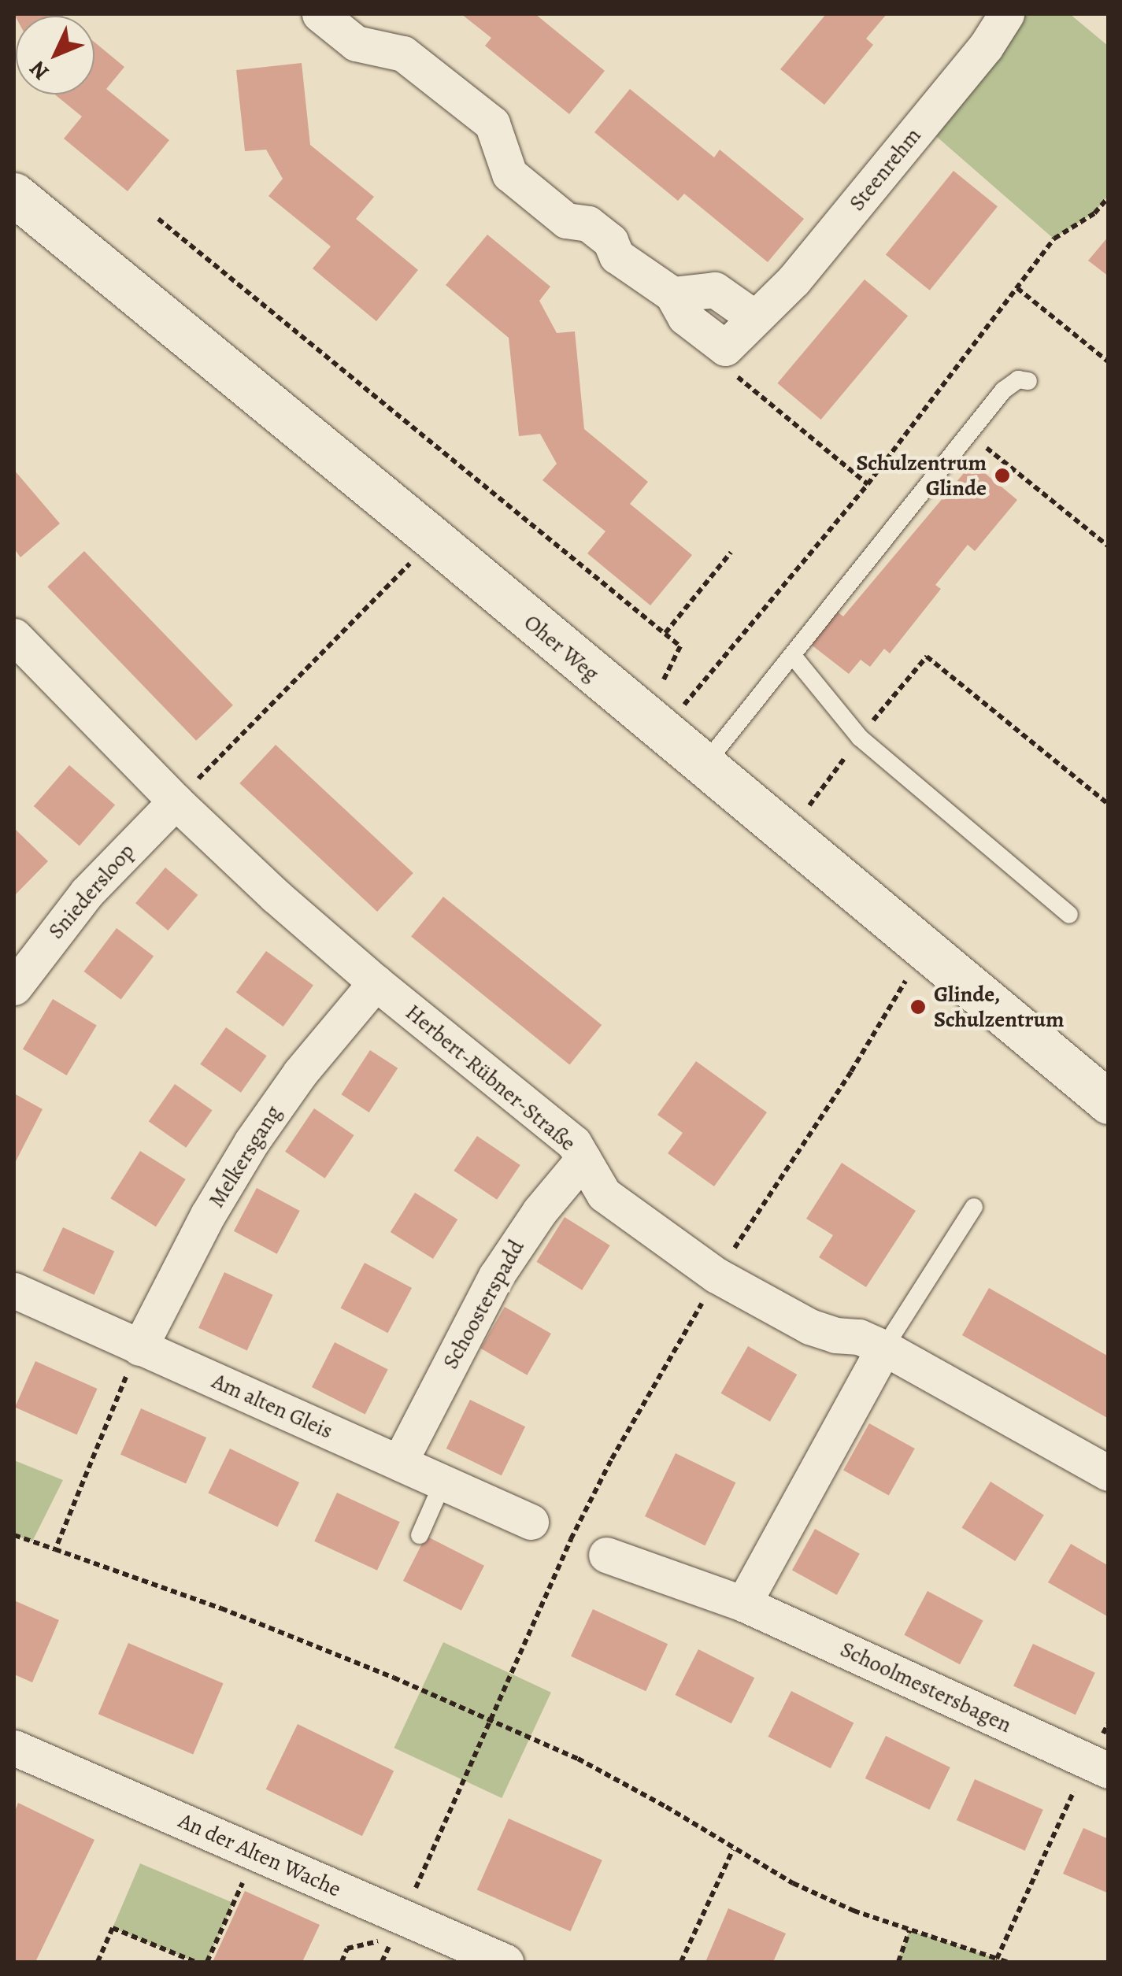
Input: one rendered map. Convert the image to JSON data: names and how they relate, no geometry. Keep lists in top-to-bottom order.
{
  "streets": {
    "street": [
      "Steenrehm",
      "Oher Weg",
      "Sniedersloop",
      "Herbert-Rübner-Straße",
      "Melkersgang",
      "Schoosterspadd",
      "Am alten Gleis",
      "Schoolmestersbagen",
      "An der Alten Wache"
    ]
  },
  "crossings": [
    ["Sniedersloop", "Herbert-Rübner-Straße"],
    ["Herbert-Rübner-Straße", "Melkersgang"],
    ["Herbert-Rübner-Straße", "Schoosterspadd"],
    ["Melkersgang", "Am alten Gleis"],
    ["Schoosterspadd", "Am alten Gleis"]
  ],
  "places": ["Schulzentrum Glinde", "Glinde, Schulzentrum"],
  "north": "bottom left"
}
